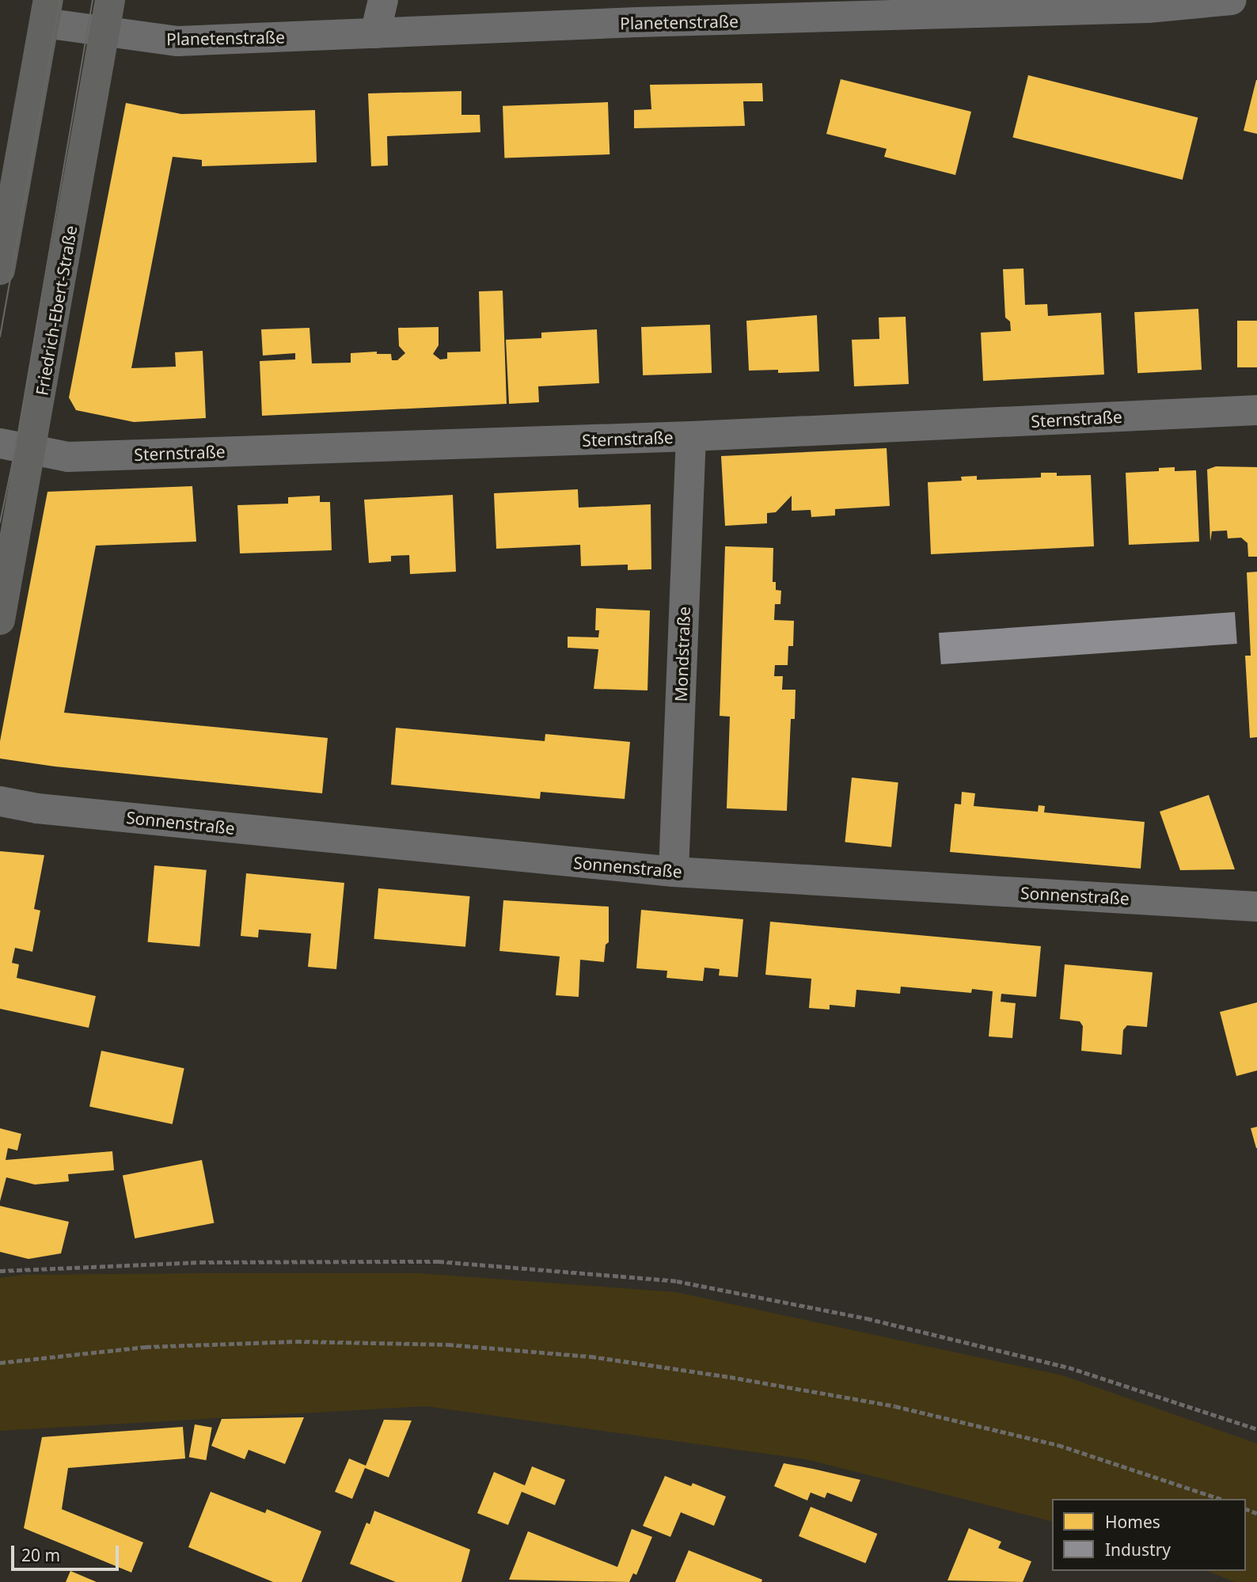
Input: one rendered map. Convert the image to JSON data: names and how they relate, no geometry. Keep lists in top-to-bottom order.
{
  "streets": {
    "main road": ["Friedrich-Ebert-Straße"],
    "street": [
      "Planetenstraße",
      "Sternstraße",
      "Mondstraße",
      "Sonnenstraße"
    ]
  },
  "crossings": [
    ["Planetenstraße", "Friedrich-Ebert-Straße"],
    ["Friedrich-Ebert-Straße", "Sternstraße"],
    ["Sternstraße", "Mondstraße"],
    ["Mondstraße", "Sonnenstraße"]
  ],
  "legend": ["Homes", "Industry"],
  "scale_bar": "20 m"
}
